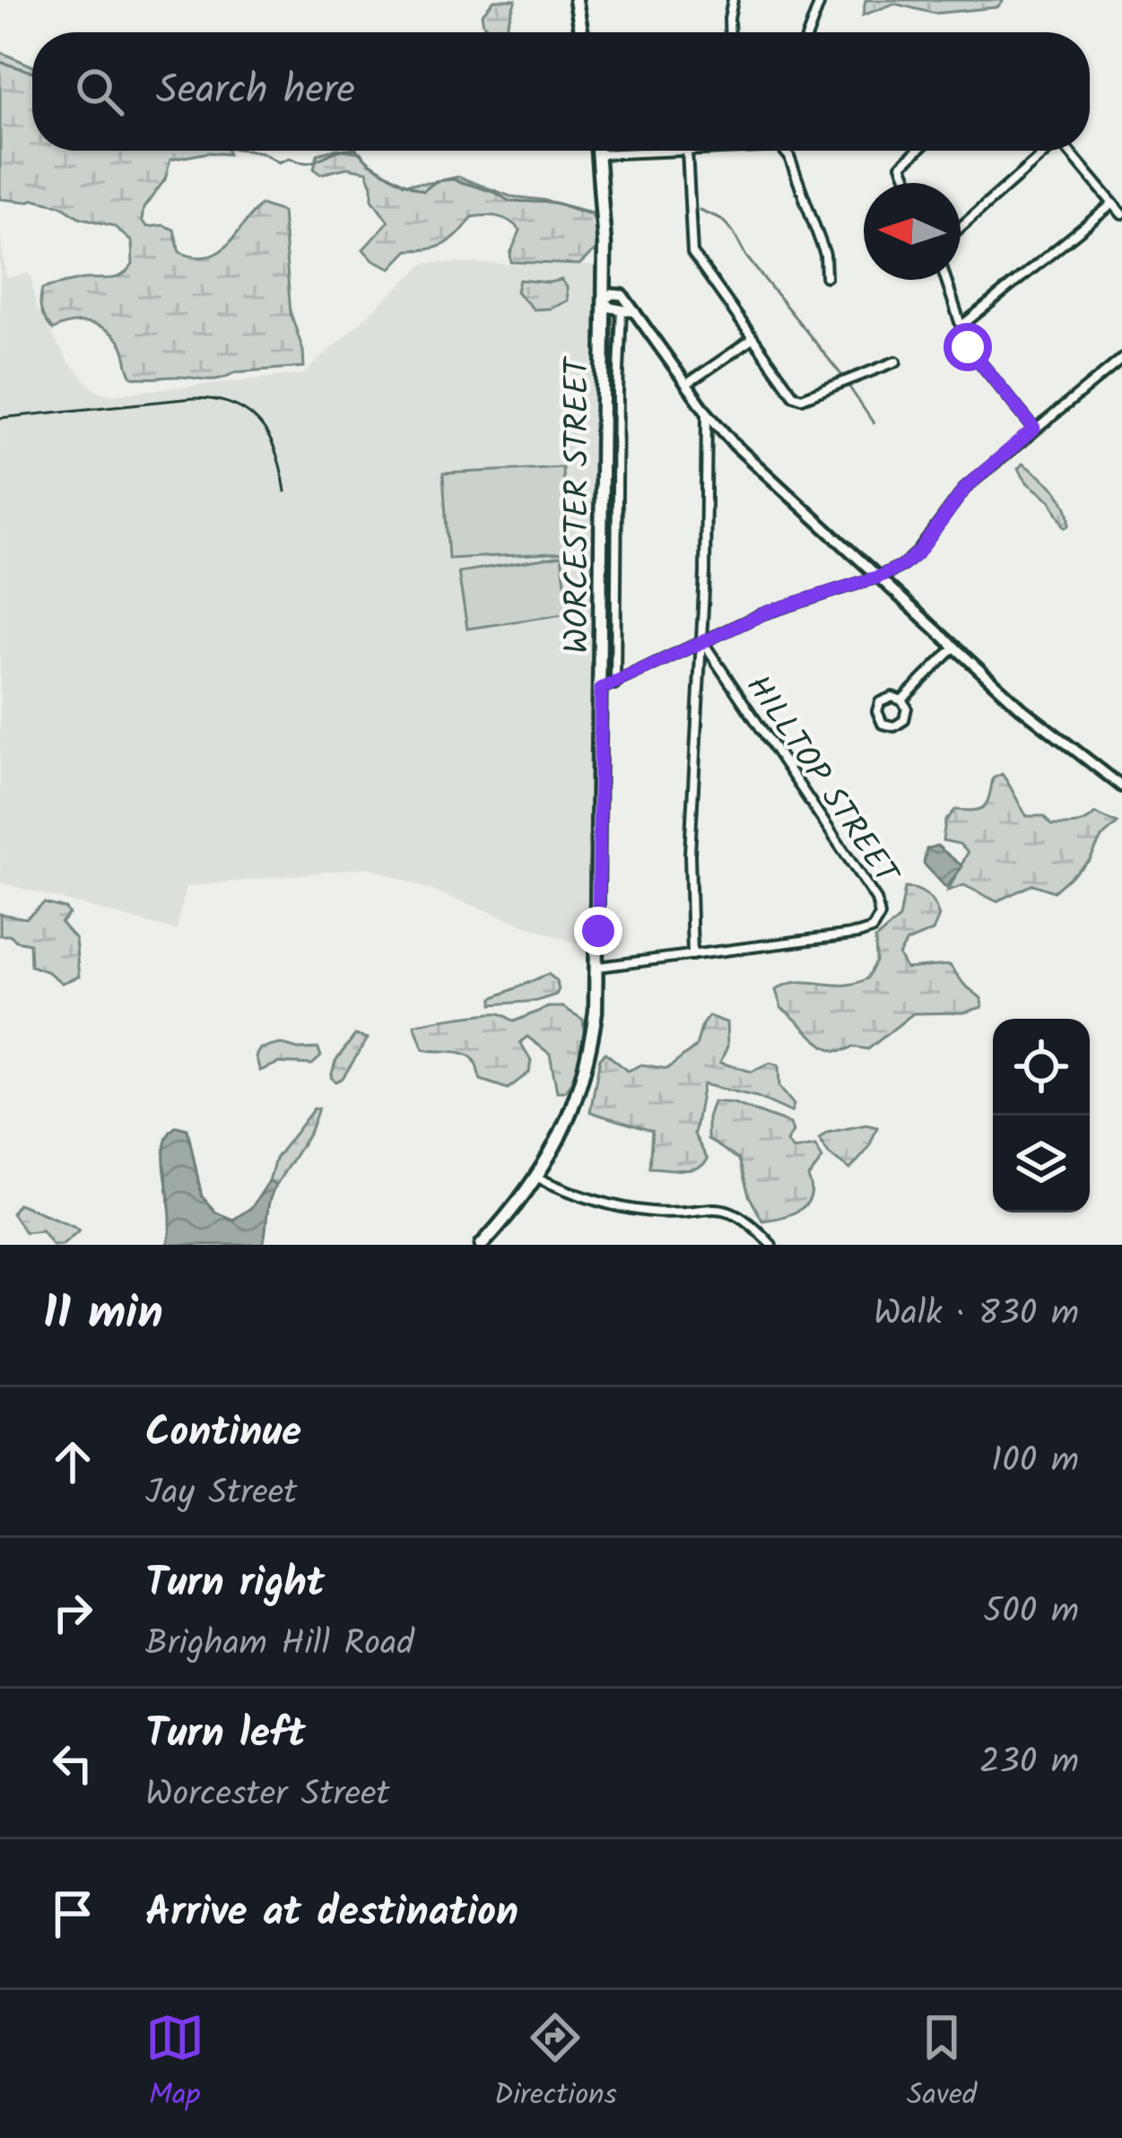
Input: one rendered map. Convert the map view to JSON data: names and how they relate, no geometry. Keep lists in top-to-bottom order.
{
  "streets": {
    "main road": ["WORCESTER STREET"],
    "street": ["HILLTOP STREET"]
  },
  "crossings": [
    ["WORCESTER STREET", "HILLTOP STREET"]
  ],
  "north": "left",
  "page": {
    "search": "Search here",
    "heading": ["11 min", "Walk · 830 m"],
    "list": [
      ["Continue", "Jay Street", "100 m"],
      ["Turn right", "Brigham Hill Road", "500 m"],
      ["Turn left", "Worcester Street", "230 m"],
      "Arrive at destination"
    ],
    "nav": ["Map", "Directions", "Saved"]
  }
}
